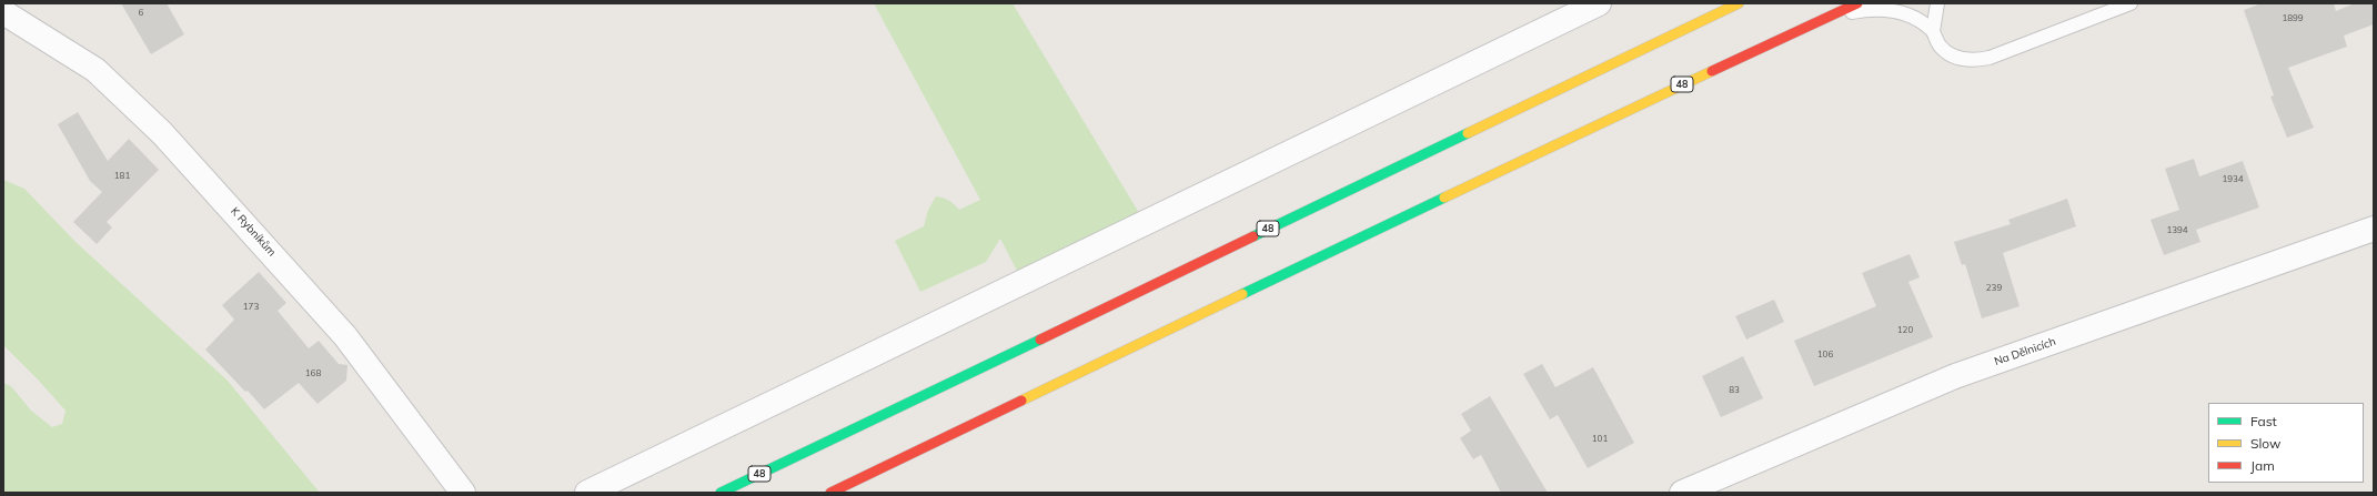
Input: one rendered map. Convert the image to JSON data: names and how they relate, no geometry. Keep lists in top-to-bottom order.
{
  "streets": {
    "highway": ["48"],
    "street": ["K Rybníkům", "Na Dělnicích"]
  },
  "house_numbers": [
    "6",
    "1899",
    "181",
    "1934",
    "1394",
    "239",
    "173",
    "120",
    "106",
    "168",
    "83",
    "101"
  ],
  "legend": ["Fast", "Slow", "Jam"]
}
